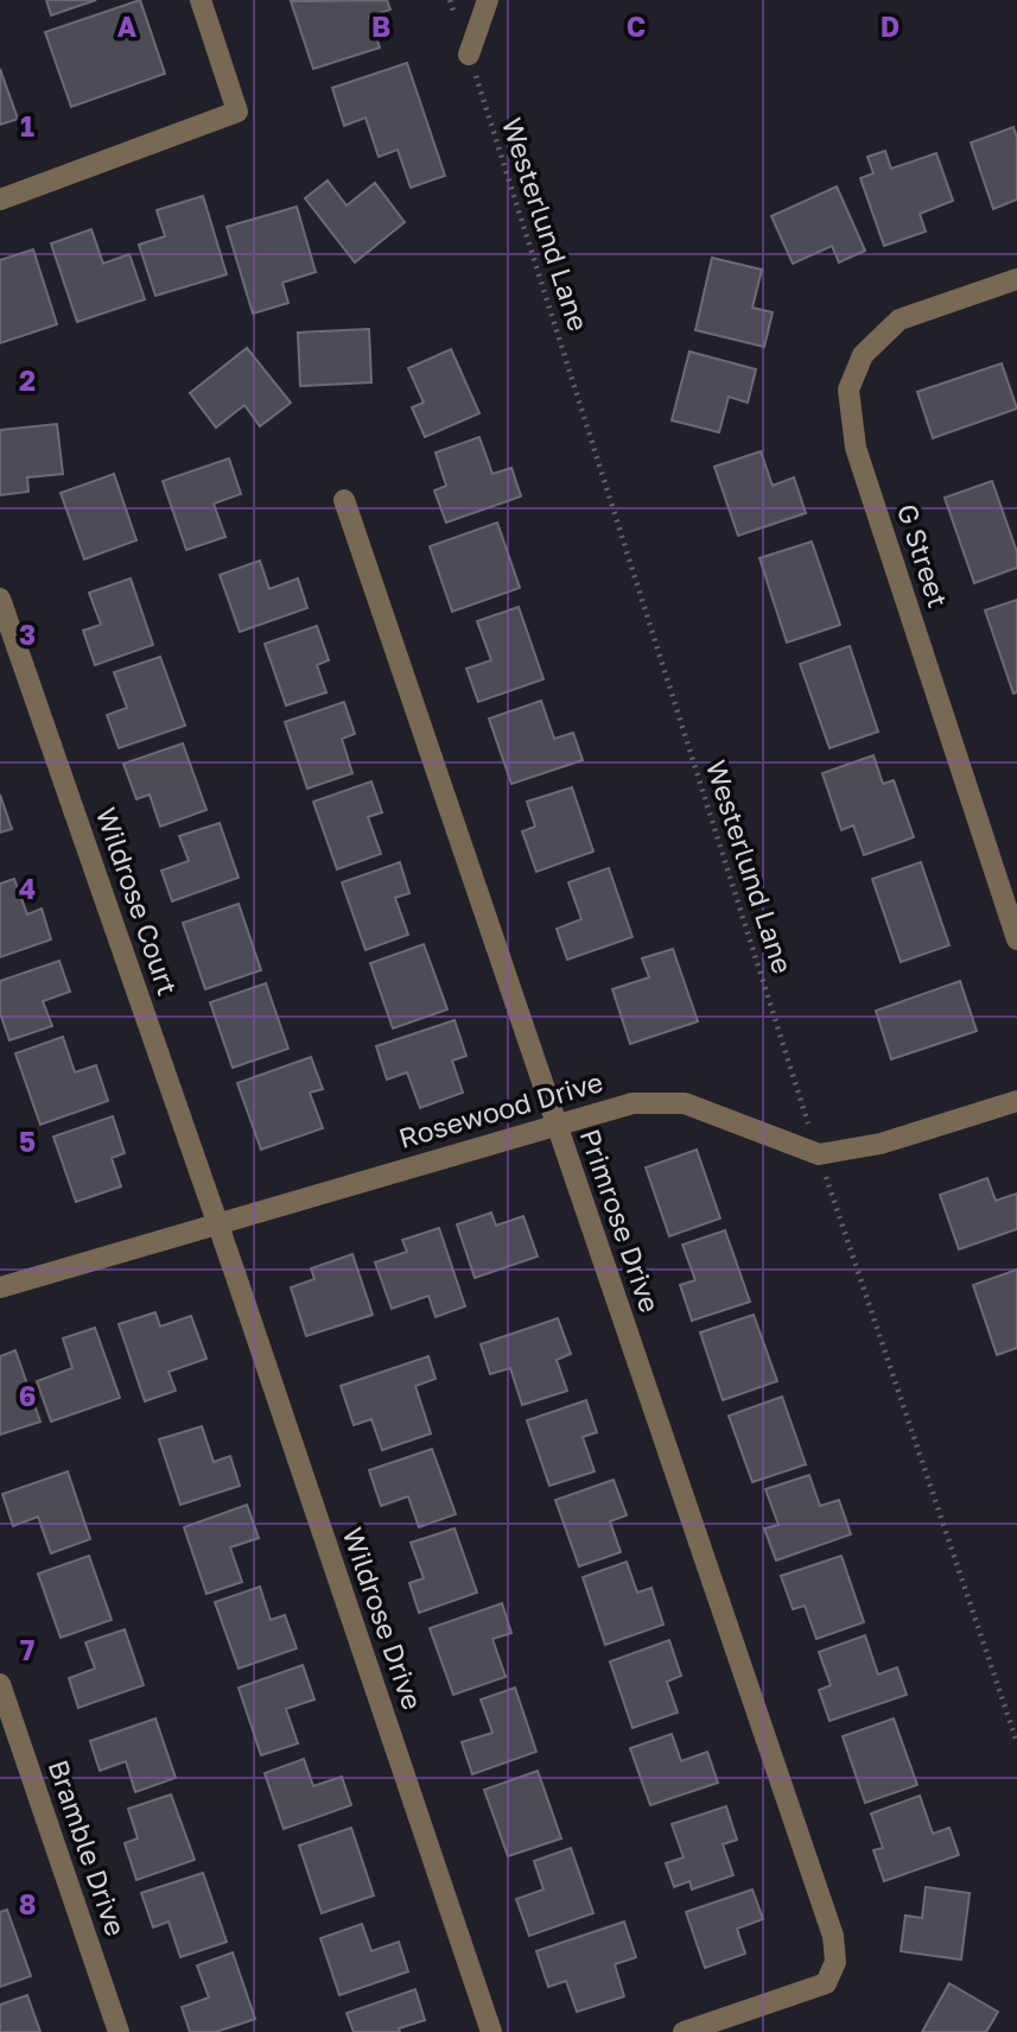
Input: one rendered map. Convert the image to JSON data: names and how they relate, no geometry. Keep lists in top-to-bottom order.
{
  "streets": {
    "street": [
      "G Street",
      "Wildrose Court",
      "Rosewood Drive",
      "Primrose Drive",
      "Wildrose Drive",
      "Bramble Drive"
    ],
    "path": ["Westerlund Lane"]
  },
  "crossings": [
    ["Westerlund Lane", "Rosewood Drive"],
    ["Wildrose Court", "Rosewood Drive"],
    ["Wildrose Court", "Wildrose Drive"],
    ["Rosewood Drive", "Primrose Drive"],
    ["Rosewood Drive", "Wildrose Drive"]
  ],
  "grid": {
    "columns": [
      "A",
      "B",
      "C",
      "D"
    ],
    "rows": [
      "1",
      "2",
      "3",
      "4",
      "5",
      "6",
      "7",
      "8"
    ]
  }
}
